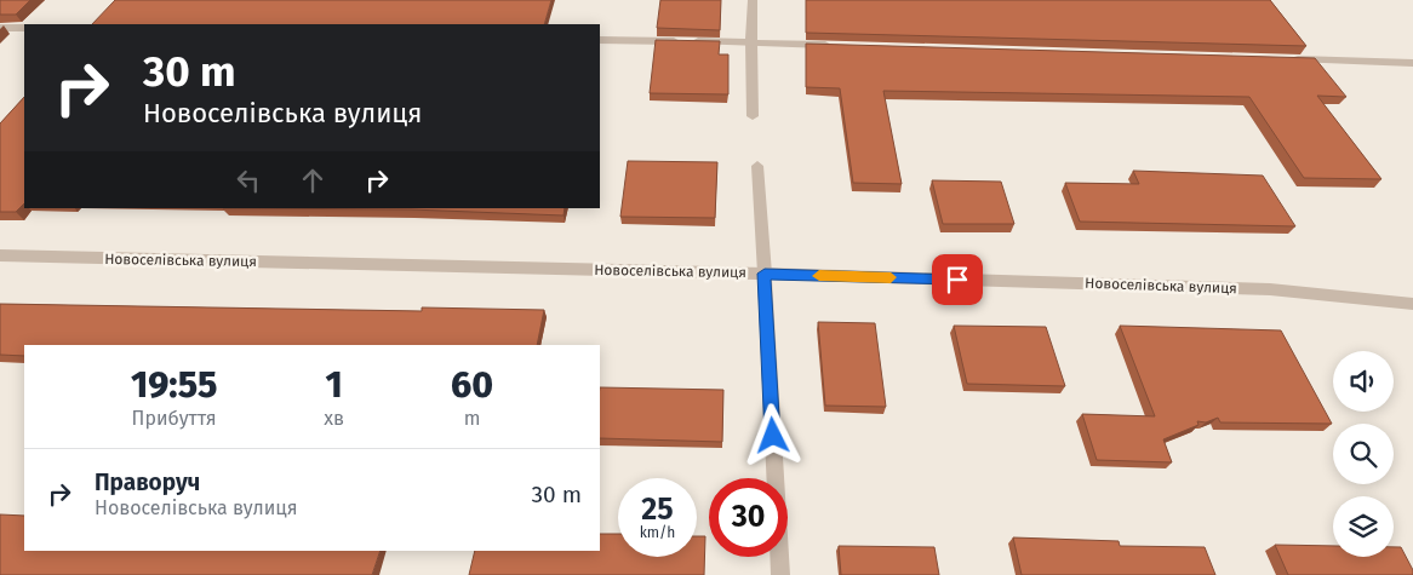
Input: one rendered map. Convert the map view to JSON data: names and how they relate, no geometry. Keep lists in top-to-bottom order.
{
  "streets": {
    "street": ["Новоселівська вулиця"]
  },
  "page": {
    "turn": ["30 m", "Новоселівська вулиця"],
    "eta": [
      "19:55",
      "Прибуття",
      "1",
      "хв",
      "60",
      "m"
    ],
    "list": [
      {
        "name": "Праворуч",
        "note": "Новоселівська вулиця",
        "value": "30 m"
      }
    ],
    "speed": "25 km/h",
    "limit": "30"
  }
}
